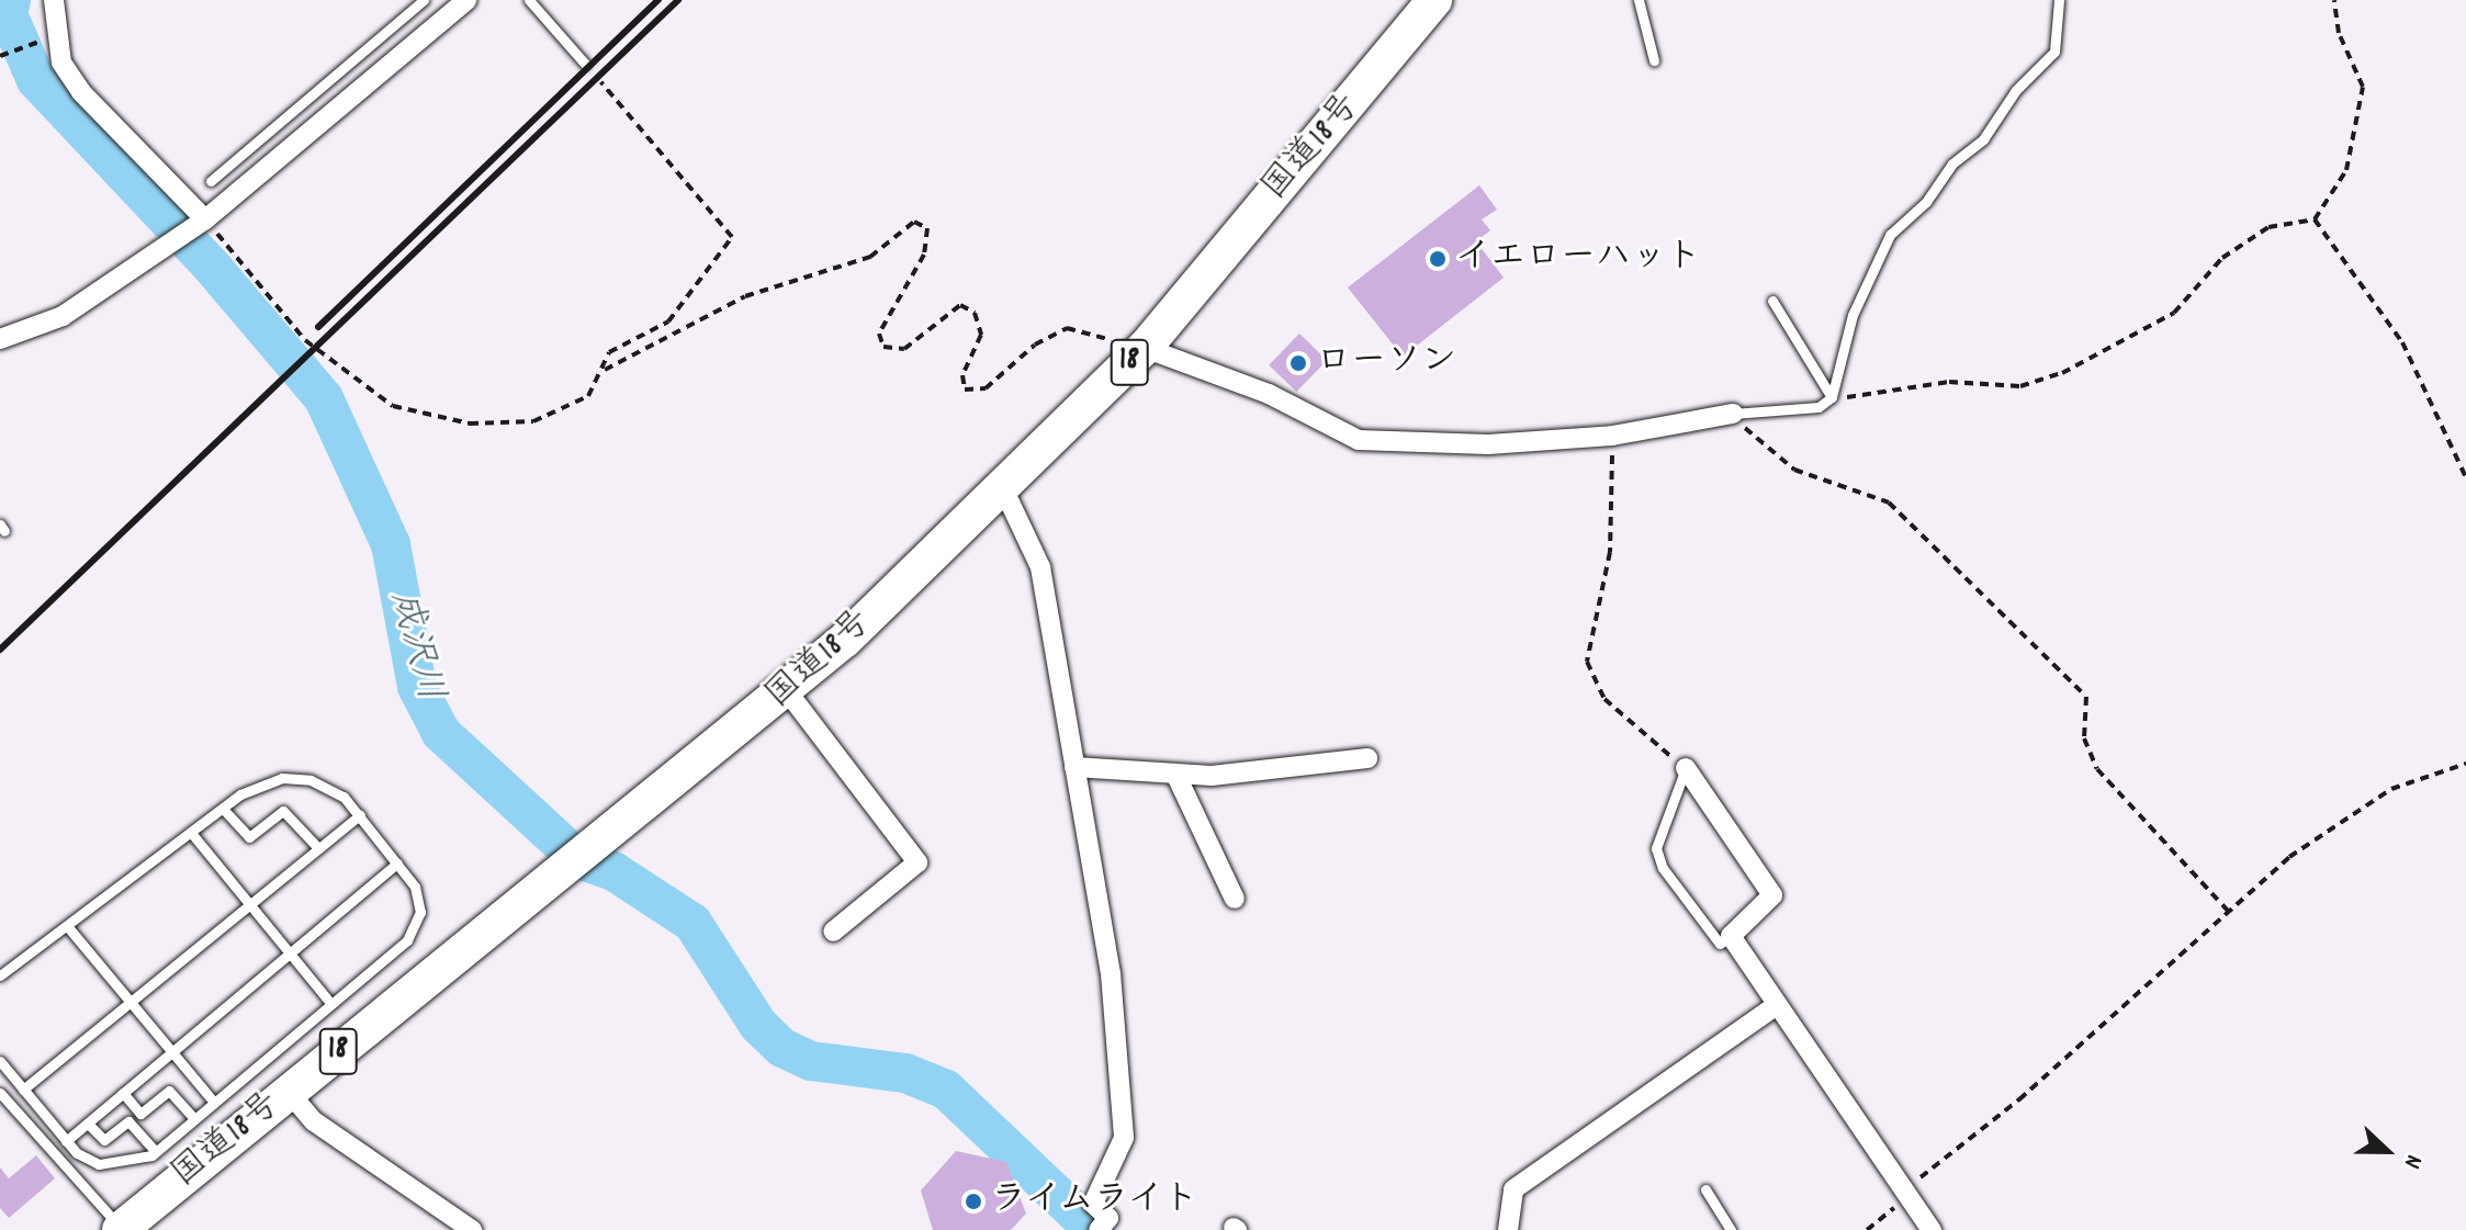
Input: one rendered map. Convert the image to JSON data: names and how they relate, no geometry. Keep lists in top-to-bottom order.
{
  "streets": {
    "highway": ["国道18号", "18"]
  },
  "water": ["成沢川"],
  "places": ["イエローハット", "ローソン", "ライムライト"],
  "north": "right"
}
